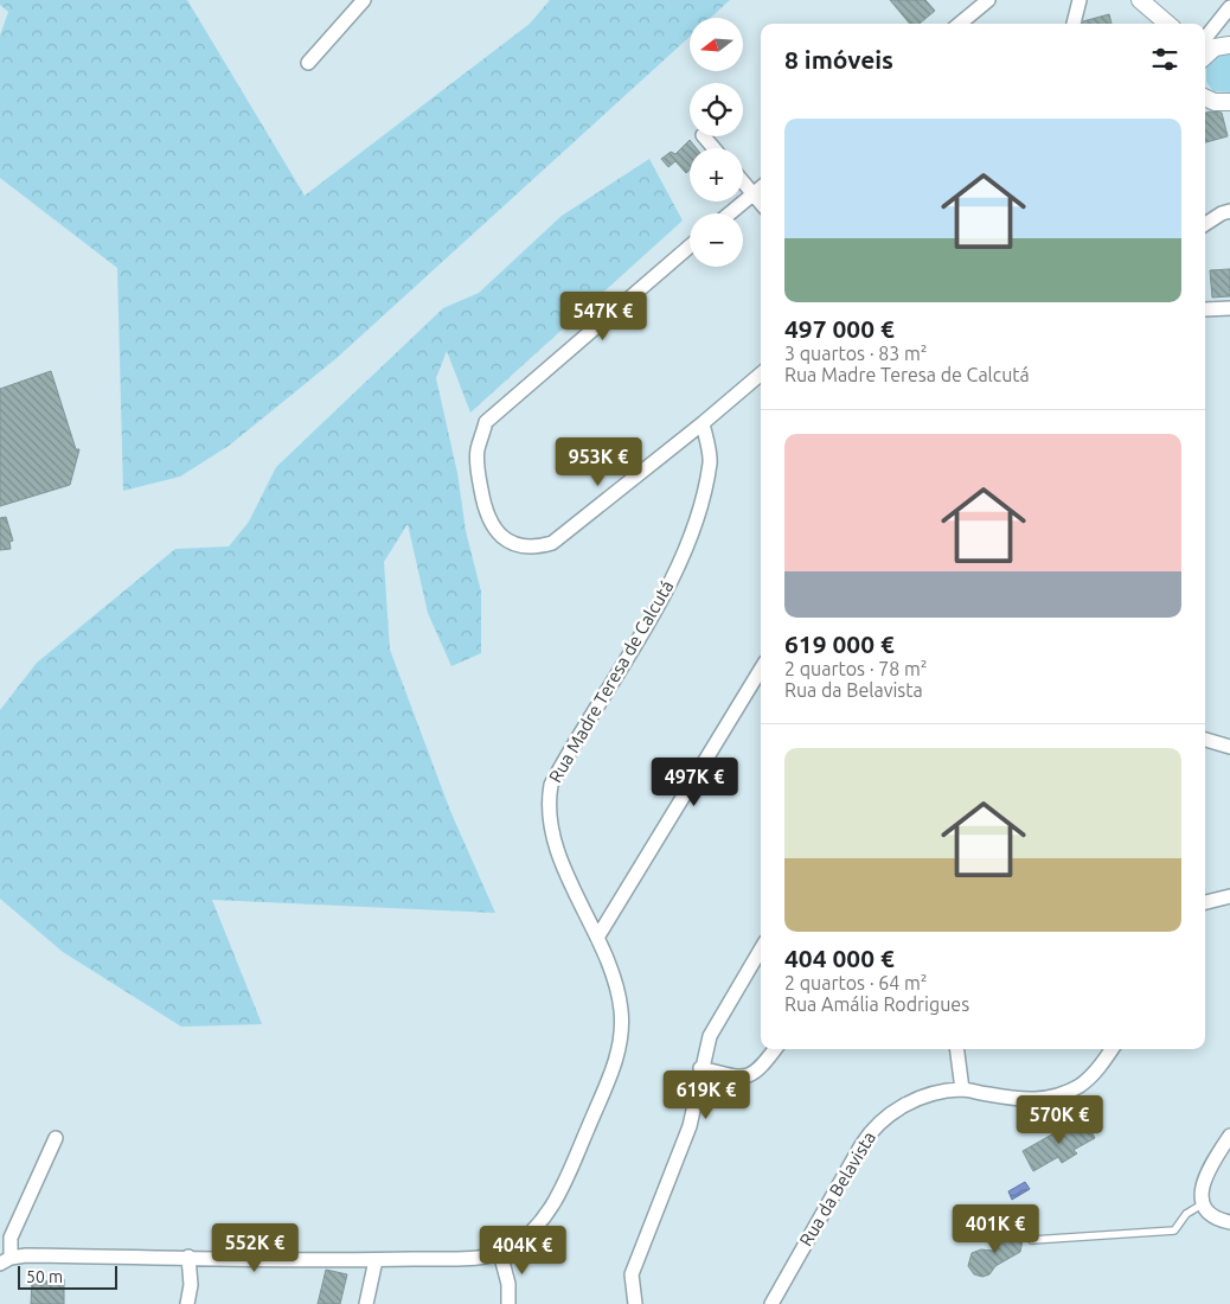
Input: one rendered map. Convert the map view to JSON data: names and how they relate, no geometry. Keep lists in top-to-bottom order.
{
  "streets": {
    "street": ["Rua Madre Teresa de Calcutá", "Rua da Belavista"]
  },
  "scale_bar": "50 m",
  "north": "left",
  "page": {
    "map_buttons": ["+", "−"],
    "heading": "8 imóveis",
    "list": [
      {
        "name": "497 000 €",
        "note": "3 quartos · 83 m² · Rua Madre Teresa de Calcutá"
      },
      {
        "name": "619 000 €",
        "note": "2 quartos · 78 m² · Rua da Belavista"
      },
      {
        "name": "404 000 €",
        "note": "2 quartos · 64 m² · Rua Amália Rodrigues"
      }
    ],
    "price": [
      "547K €",
      "953K €",
      "497K €",
      "619K €",
      "570K €",
      "401K €",
      "552K €",
      "404K €"
    ],
    "scale": "50 m"
  }
}
